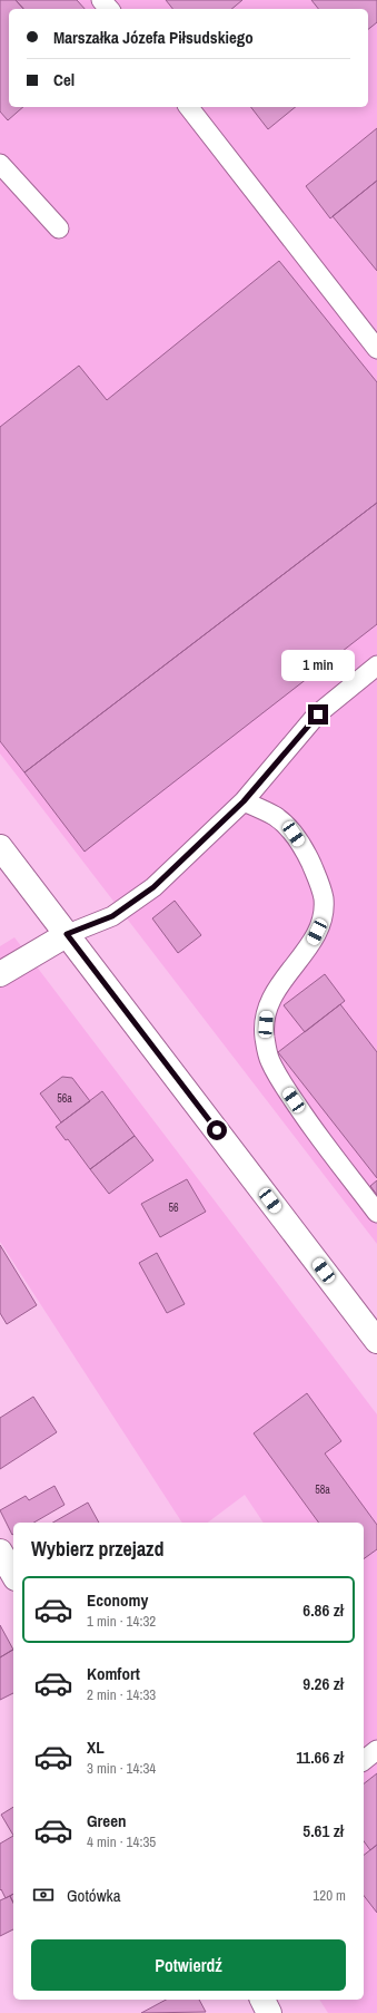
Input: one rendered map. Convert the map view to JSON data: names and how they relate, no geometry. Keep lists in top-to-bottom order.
{
  "house_numbers": ["56a", "56", "58a"],
  "page": {
    "banner": ["Marszałka Józefa Piłsudskiego", "Cel"],
    "bubble": "1 min",
    "heading": "Wybierz przejazd",
    "list": [
      {
        "name": "Economy",
        "note": "1 min · 14:32",
        "value": "6.86 zł"
      },
      {
        "name": "Komfort",
        "note": "2 min · 14:33",
        "value": "9.26 zł"
      },
      {
        "name": "XL",
        "note": "3 min · 14:34",
        "value": "11.66 zł"
      },
      {
        "name": "Green",
        "note": "4 min · 14:35",
        "value": "5.61 zł"
      }
    ],
    "pay": ["Gotówka", "120 m"],
    "buttons": "Potwierdź"
  }
}
